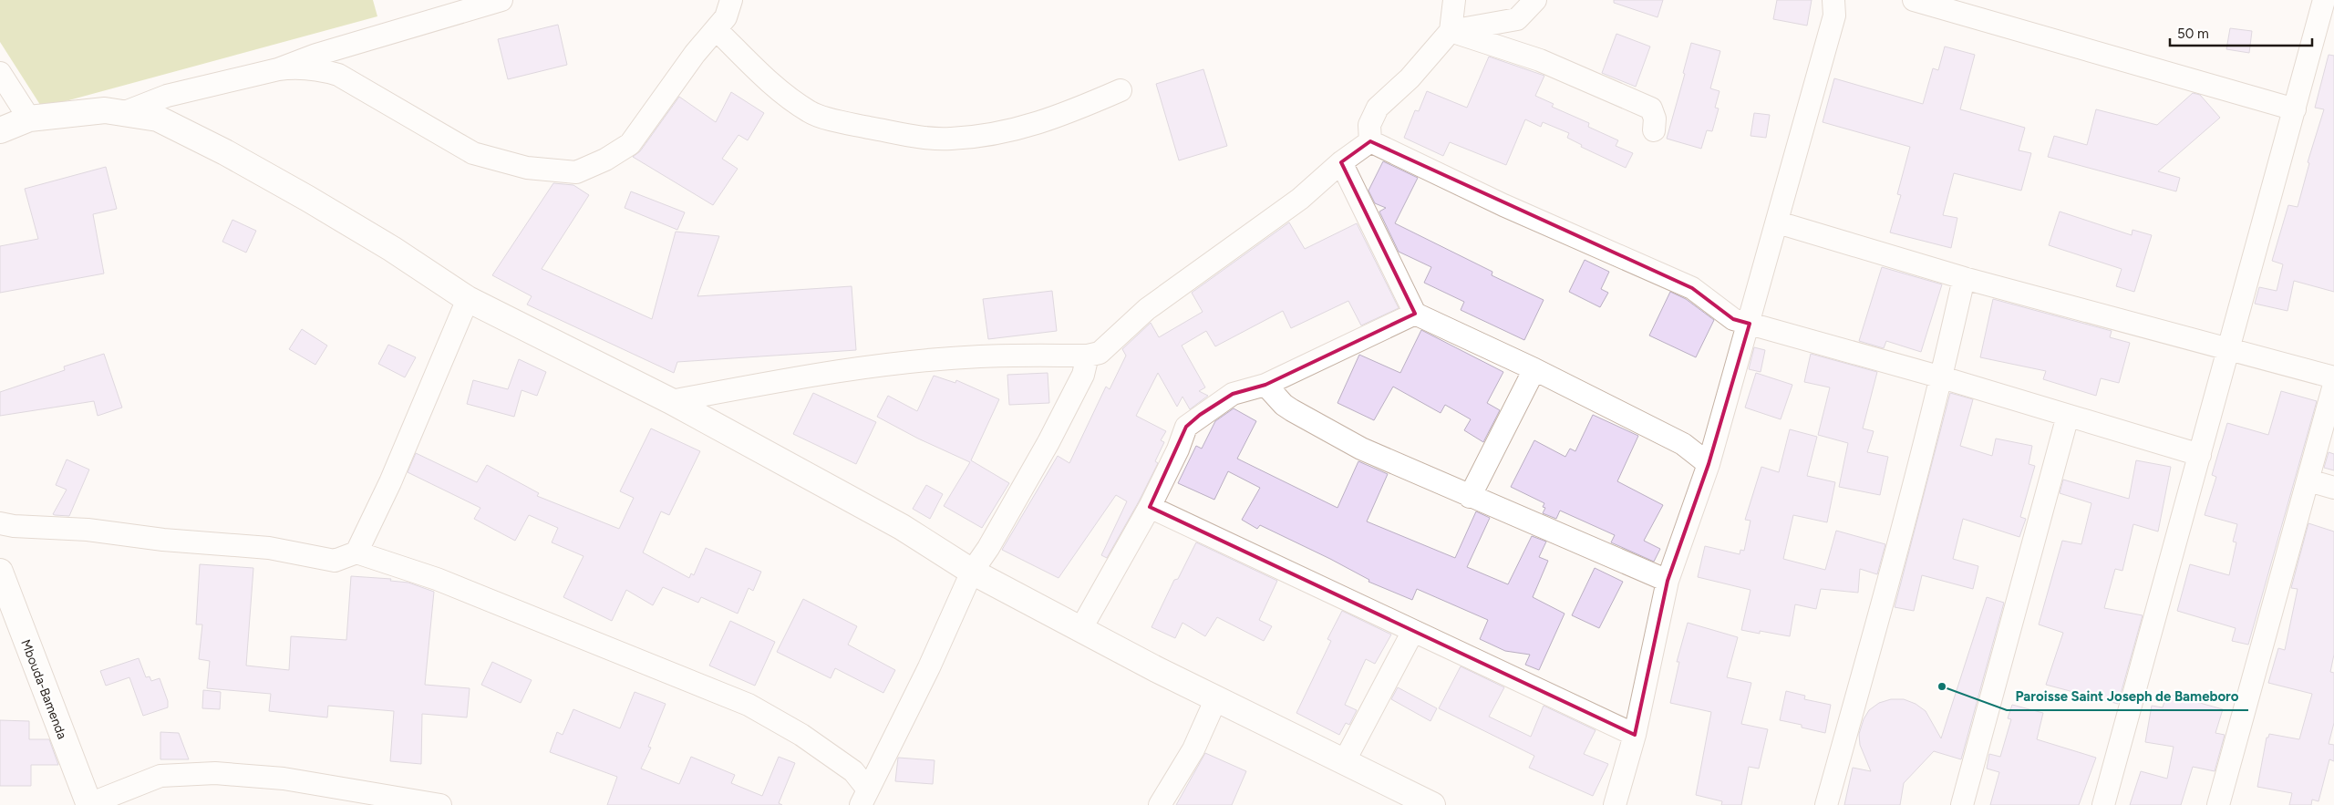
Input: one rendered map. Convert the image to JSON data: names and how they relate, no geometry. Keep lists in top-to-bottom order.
{
  "streets": {
    "main road": ["Mbouda-Bamenda"]
  },
  "places": ["Paroisse Saint Joseph de Bameboro"],
  "scale_bar": "50 m"
}
